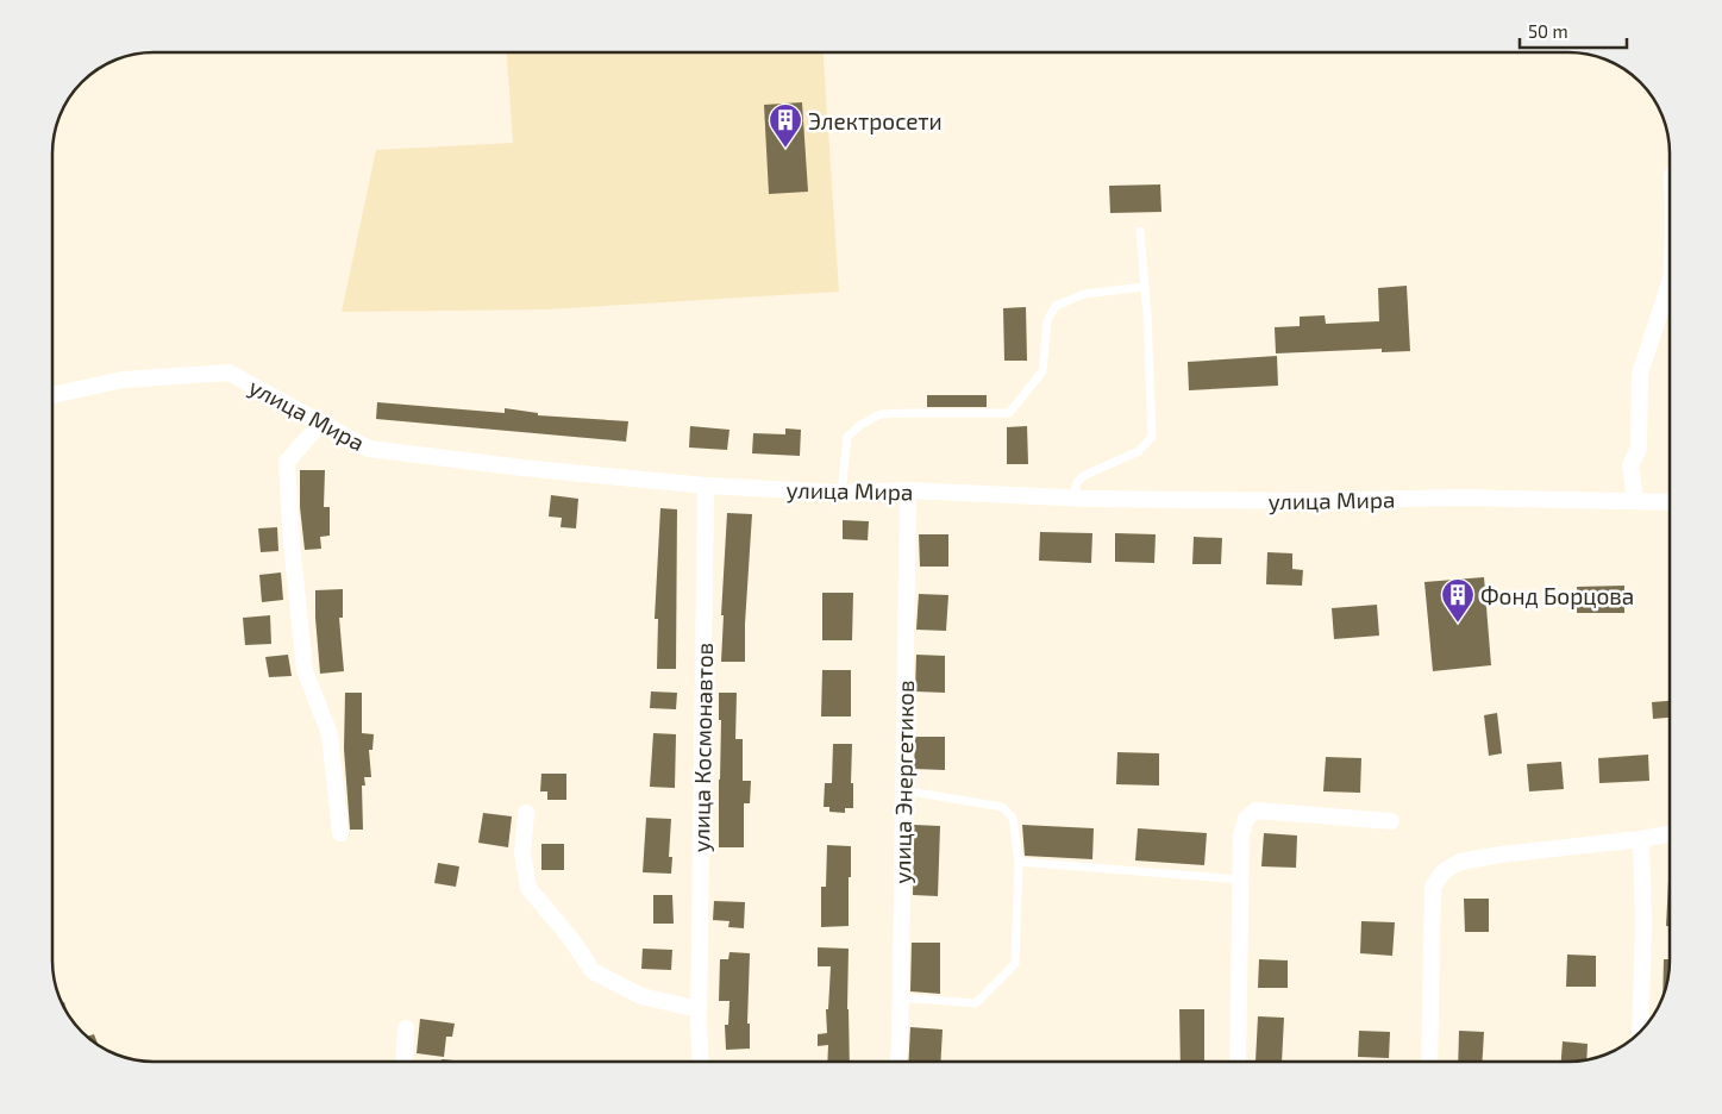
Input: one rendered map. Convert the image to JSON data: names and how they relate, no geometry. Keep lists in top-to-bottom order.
{
  "streets": {
    "street": ["улица Мира", "улица Космонавтов", "улица Энергетиков"]
  },
  "crossings": [
    ["улица Мира", "улица Космонавтов"],
    ["улица Мира", "улица Энергетиков"]
  ],
  "places": {
    "building": ["Электросети", "Фонд Борцова"]
  },
  "scale_bar": "50 m"
}
